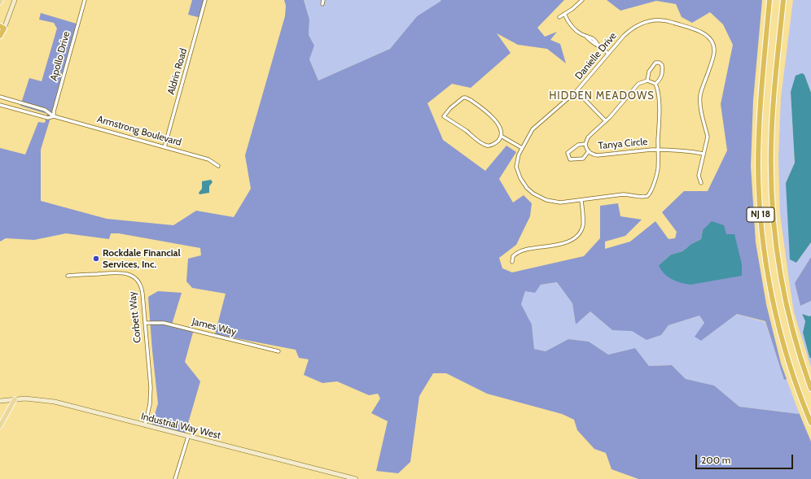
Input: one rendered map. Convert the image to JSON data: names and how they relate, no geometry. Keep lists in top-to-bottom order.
{
  "streets": {
    "highway": ["NJ 18"],
    "street": [
      "Apollo Drive",
      "Danielle Drive",
      "Aldrin Road",
      "Armstrong Boulevard",
      "Tanya Circle",
      "Corbett Way",
      "James Way",
      "Industrial Way West"
    ]
  },
  "crossings": [
    ["Apollo Drive", "Armstrong Boulevard"],
    ["Danielle Drive", "Tanya Circle"],
    ["Aldrin Road", "Armstrong Boulevard"],
    ["Corbett Way", "James Way"],
    ["Corbett Way", "Industrial Way West"]
  ],
  "districts": ["HIDDEN MEADOWS"],
  "places": ["Rockdale Financial Services, Inc."],
  "scale_bar": "200 m"
}
